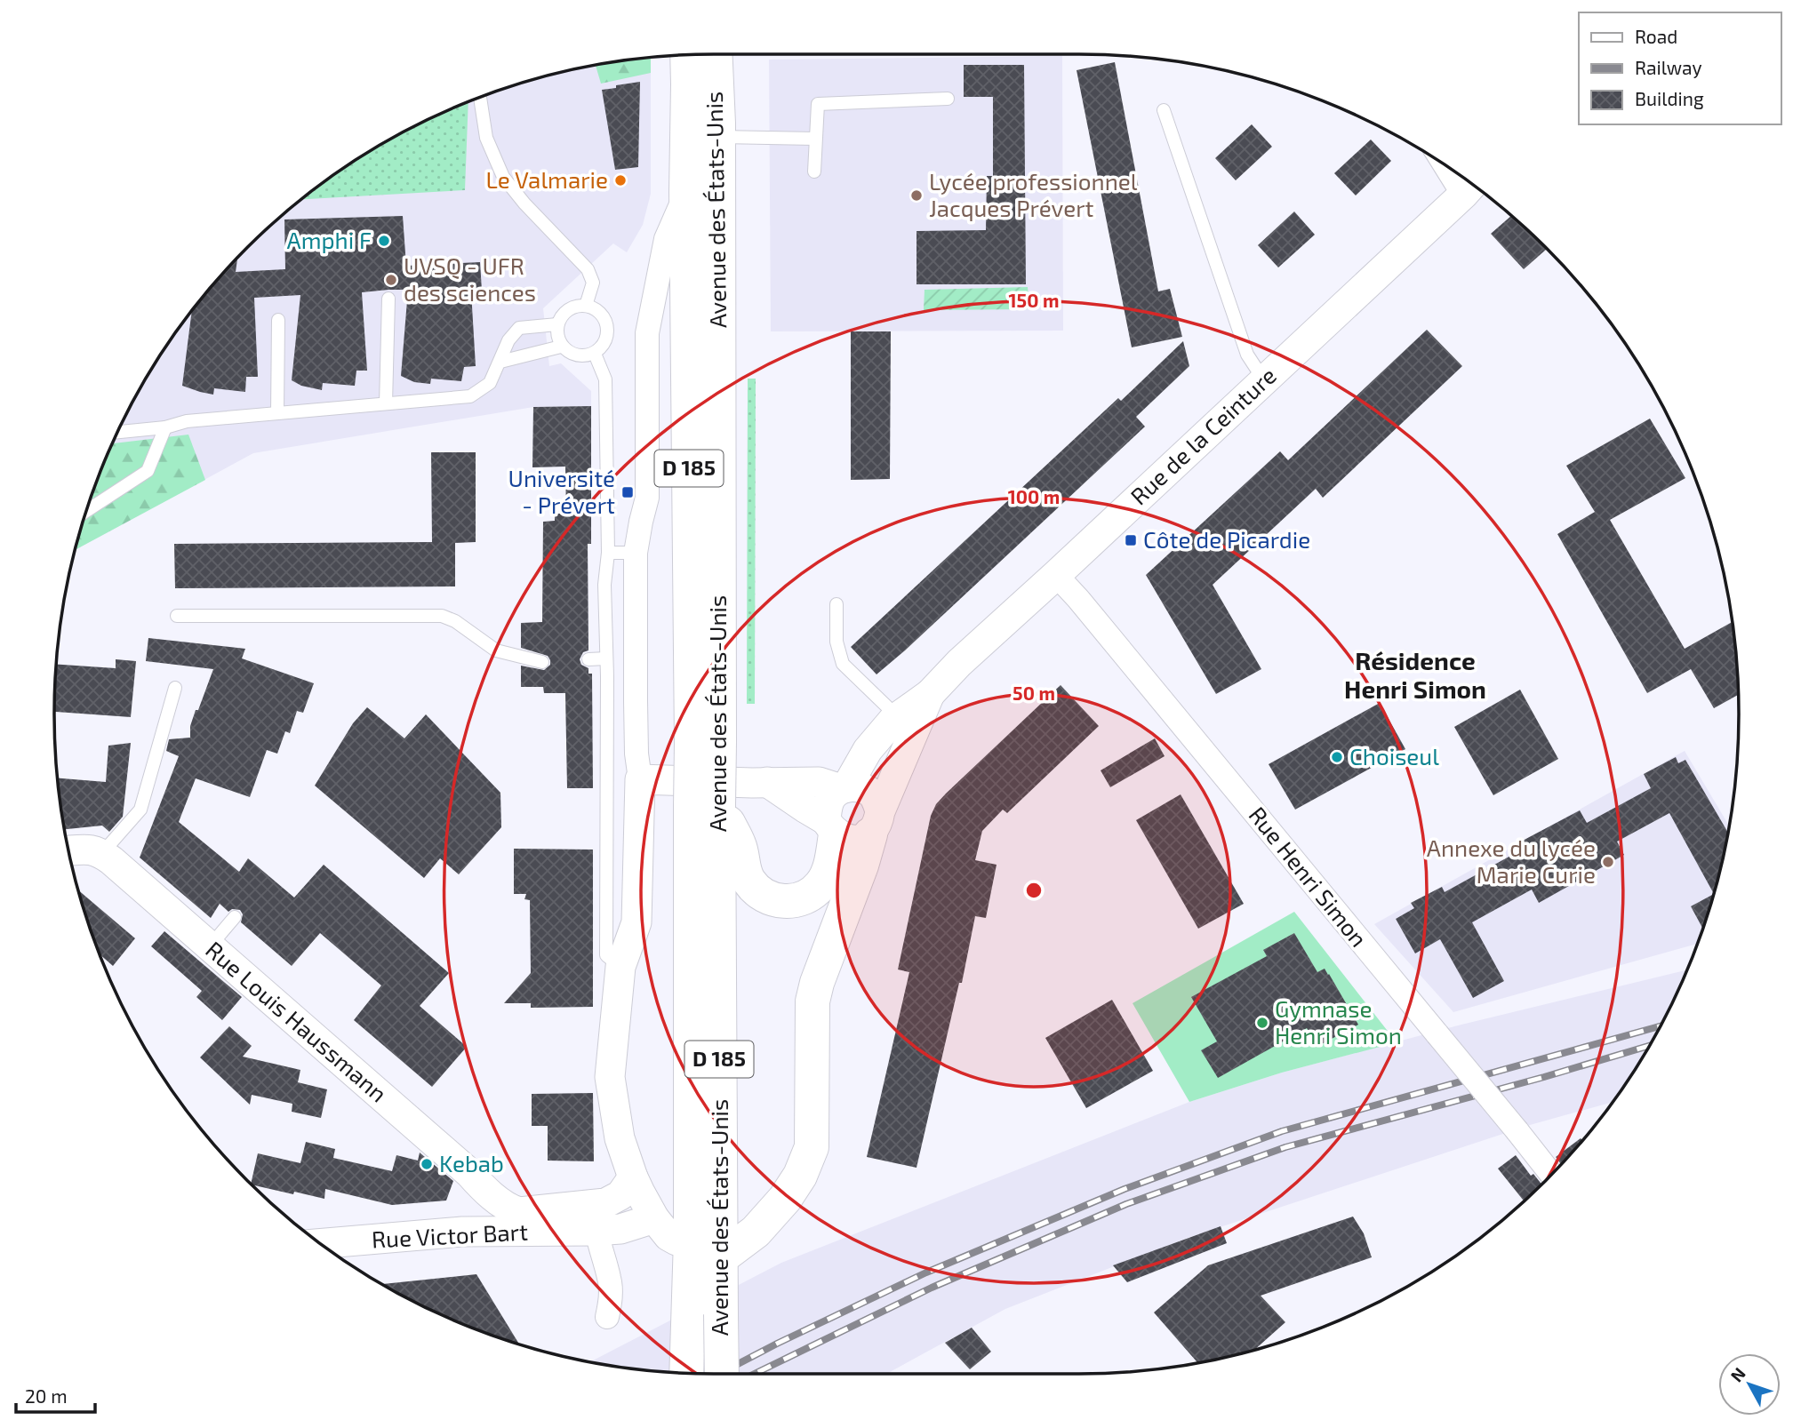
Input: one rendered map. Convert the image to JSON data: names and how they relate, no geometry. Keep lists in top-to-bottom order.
{
  "streets": {
    "main road": ["Avenue des États-Unis", "D 185"],
    "street": [
      "Rue de la Ceinture",
      "Rue Henri Simon",
      "Rue Louis Haussmann",
      "Rue Victor Bart"
    ]
  },
  "crossings": [
    ["Rue de la Ceinture", "Rue Henri Simon"],
    ["Rue Louis Haussmann", "Rue Victor Bart"]
  ],
  "districts": ["Résidence Henri Simon"],
  "places": {
    "other": [
      "Le Valmarie",
      "Lycée professionnel Jacques Prévert",
      "Amphi F",
      "UVSQ - UFR des sciences",
      "Choiseul",
      "Annexe du lycée Marie Curie",
      "Gymnase Henri Simon",
      "Kebab"
    ],
    "transit": ["Université - Prévert", "Côte de Picardie"]
  },
  "legend": ["Road", "Railway", "Building"],
  "scale_bar": "20 m",
  "north": "top left",
  "rings": ["150 m", "100 m", "50 m"]
}
